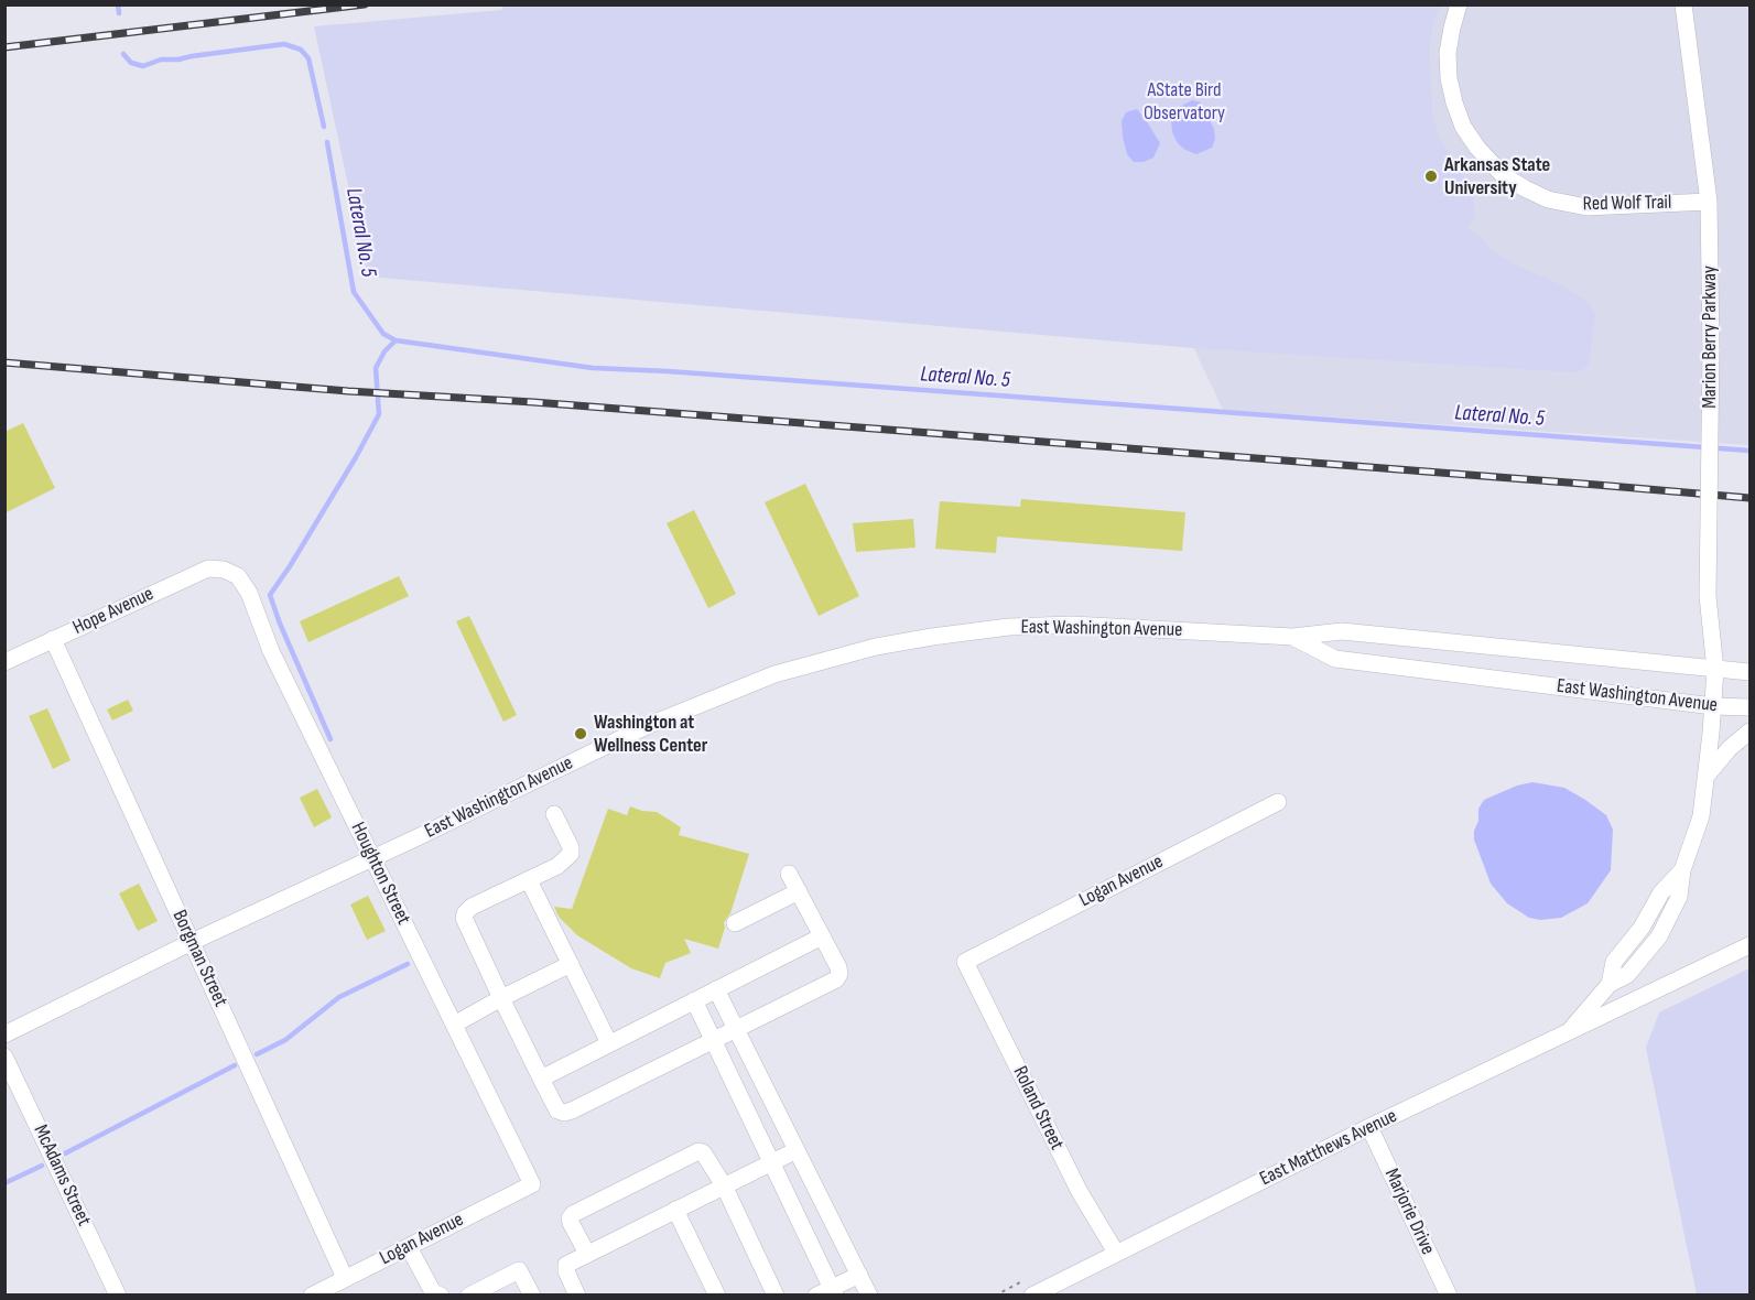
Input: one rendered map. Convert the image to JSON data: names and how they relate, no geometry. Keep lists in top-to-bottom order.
{
  "streets": {
    "street": [
      "Red Wolf Trail",
      "Marion Berry Parkway",
      "Hope Avenue",
      "East Washington Avenue",
      "Houghton Street",
      "Logan Avenue",
      "Borgman Street",
      "Roland Street",
      "East Matthews Avenue",
      "McAdams Street",
      "Marjorie Drive"
    ]
  },
  "crossings": [
    ["Red Wolf Trail", "Marion Berry Parkway"],
    ["Marion Berry Parkway", "East Washington Avenue"],
    ["Marion Berry Parkway", "East Matthews Avenue"],
    ["Hope Avenue", "Houghton Street"],
    ["Hope Avenue", "Borgman Street"],
    ["East Washington Avenue", "Houghton Street"],
    ["East Washington Avenue", "Borgman Street"],
    ["East Washington Avenue", "East Matthews Avenue"],
    ["Houghton Street", "Logan Avenue"],
    ["Logan Avenue", "Borgman Street"],
    ["Logan Avenue", "Roland Street"],
    ["Roland Street", "East Matthews Avenue"],
    ["East Matthews Avenue", "Marjorie Drive"]
  ],
  "water": ["Lateral No. 5"],
  "parks": ["AState Bird Observatory"],
  "places": ["Arkansas State University", "Washington at Wellness Center"]
}
